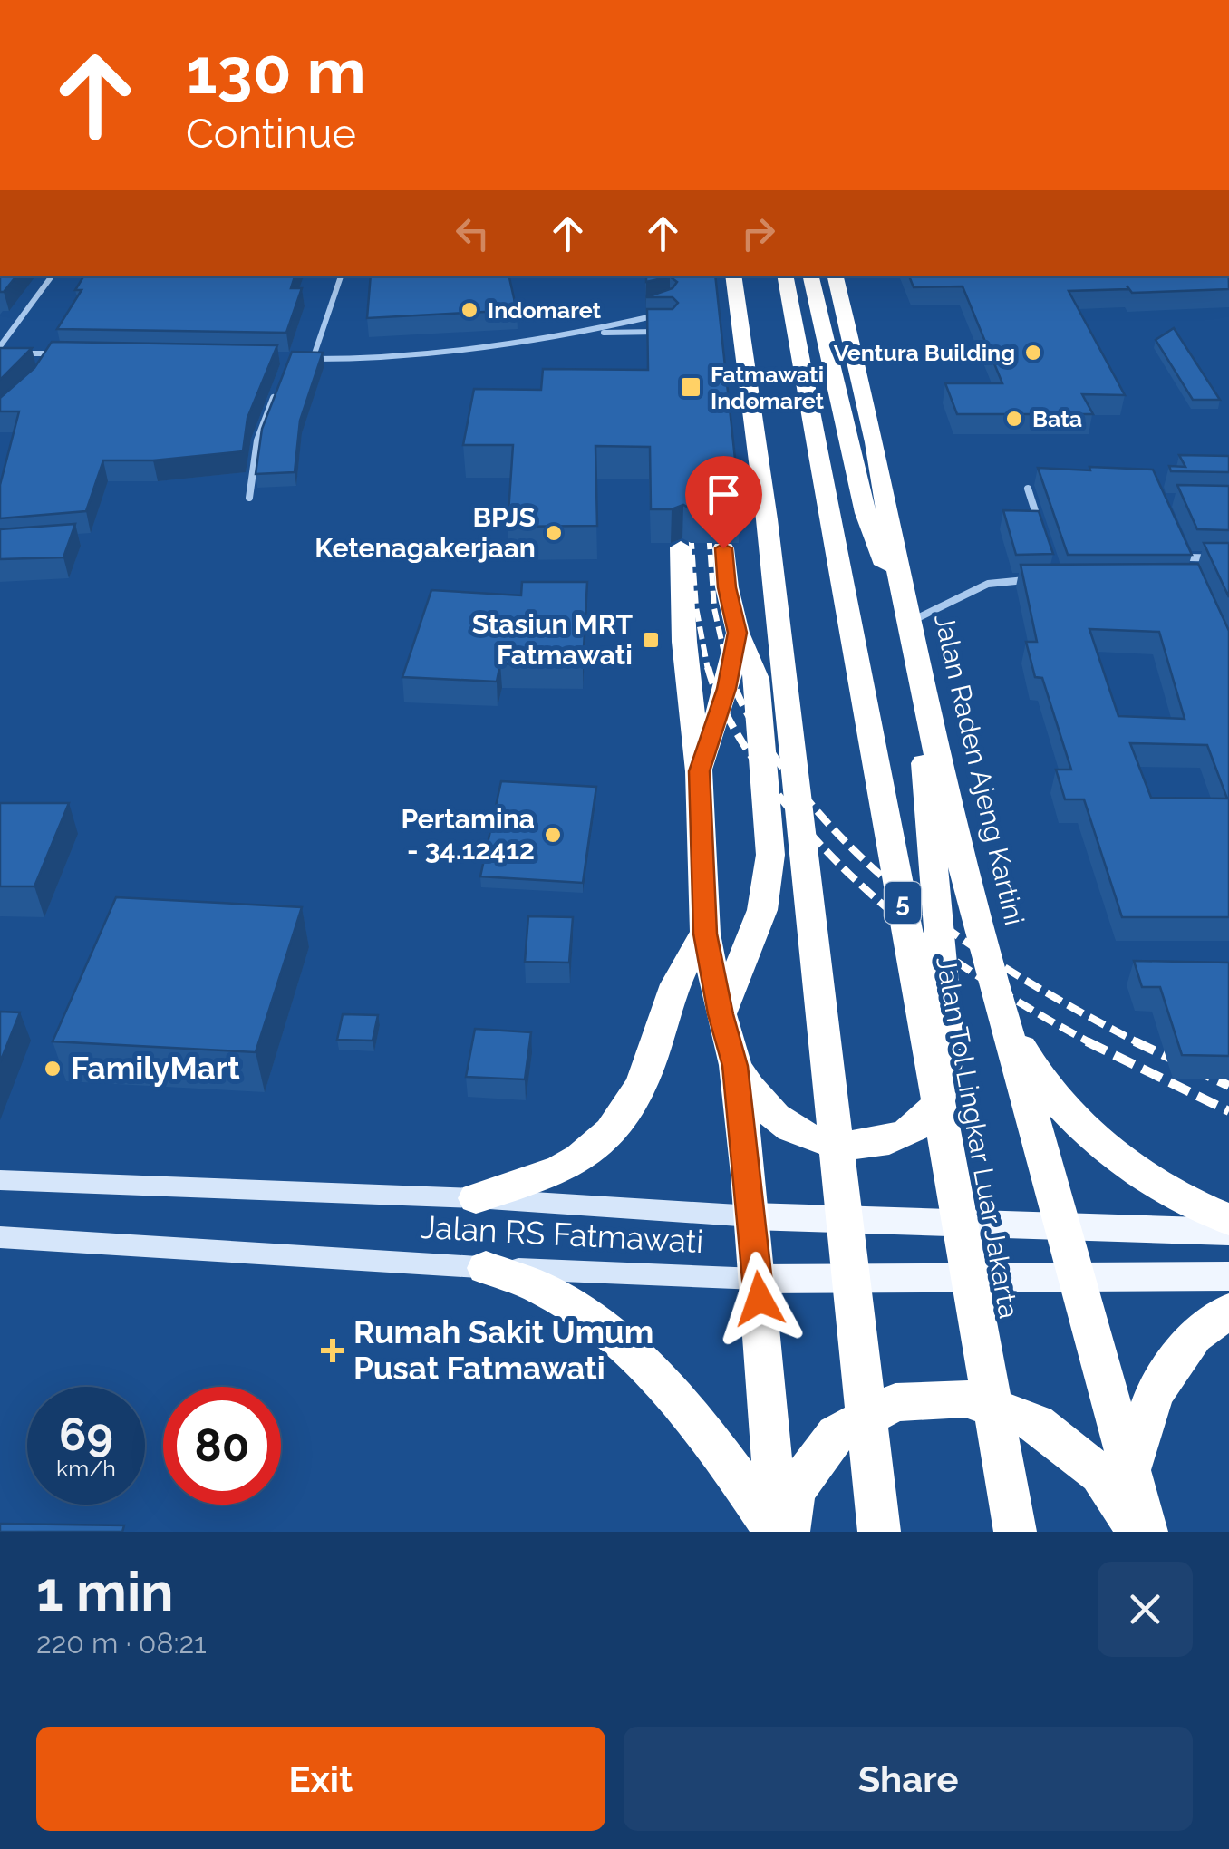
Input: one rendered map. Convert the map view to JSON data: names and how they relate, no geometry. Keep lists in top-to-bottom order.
{
  "streets": {
    "highway": ["Jalan Raden Ajeng Kartini", "5", "Jalan Tol Lingkar Luar Jakarta"],
    "main road": ["Jalan RS Fatmawati"]
  },
  "crossings": [
    ["Jalan Raden Ajeng Kartini", "Jalan RS Fatmawati"]
  ],
  "places": {
    "other": [
      "Indomaret",
      "Ventura Building",
      "Bata",
      "BPJS Ketenagakerjaan",
      "Pertamina - 34.12412",
      "FamilyMart"
    ],
    "transit": ["Fatmawati Indomaret", "Stasiun MRT Fatmawati"],
    "health": ["Rumah Sakit Umum Pusat Fatmawati"]
  },
  "page": {
    "turn": ["130 m", "Continue"],
    "speed": "69 km/h",
    "limit": "80",
    "heading": ["1 min", "220 m · 08:21"],
    "buttons": ["Exit", "Share"]
  }
}
